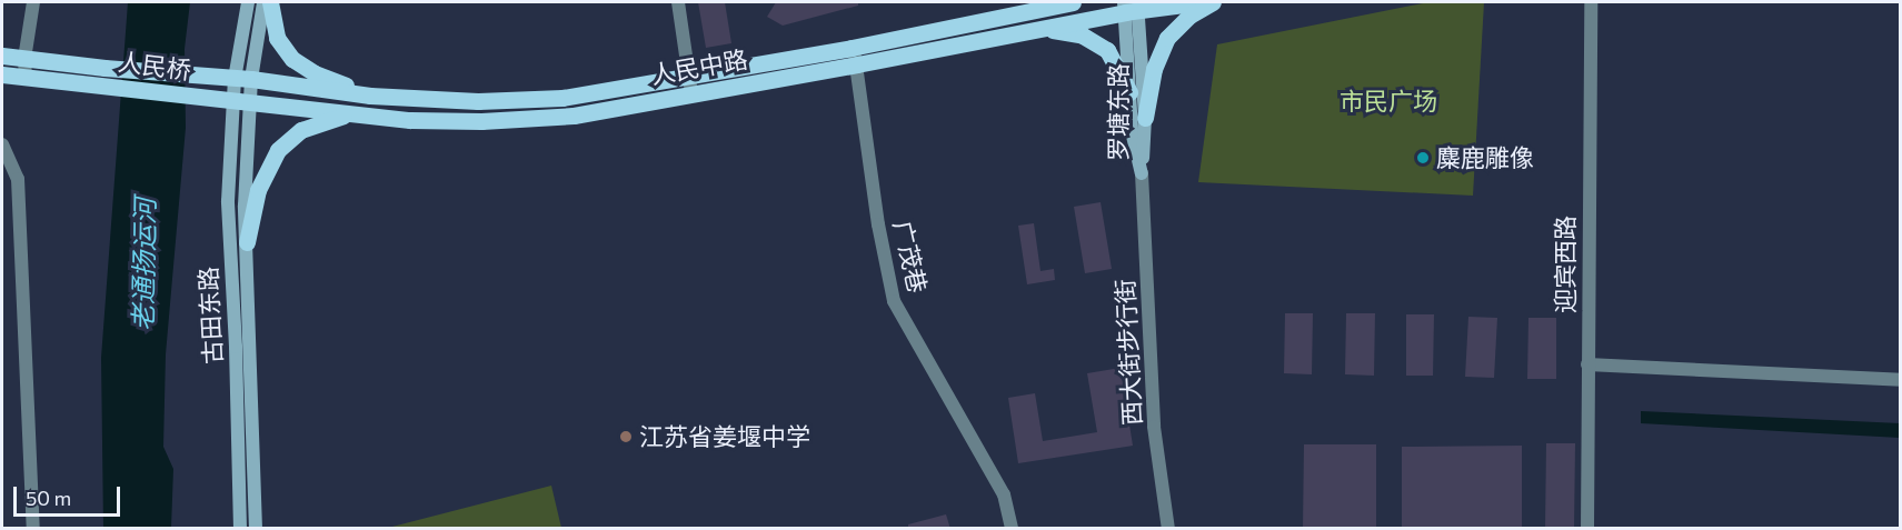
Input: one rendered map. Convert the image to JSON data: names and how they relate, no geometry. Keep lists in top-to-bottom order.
{
  "streets": {
    "main road": ["人民桥", "人民中路"],
    "street": [
      "罗塘东路",
      "广茂巷",
      "迎宾西路",
      "古田东路",
      "西大街步行街"
    ]
  },
  "crossings": [
    ["人民桥", "人民中路"],
    ["人民中路", "罗塘东路"],
    ["人民中路", "广茂巷"],
    ["人民中路", "古田东路"],
    ["罗塘东路", "西大街步行街"]
  ],
  "water": ["老通扬运河"],
  "parks": ["市民广场"],
  "places": ["麋鹿雕像", "江苏省姜堰中学"],
  "scale_bar": "50 m"
}
